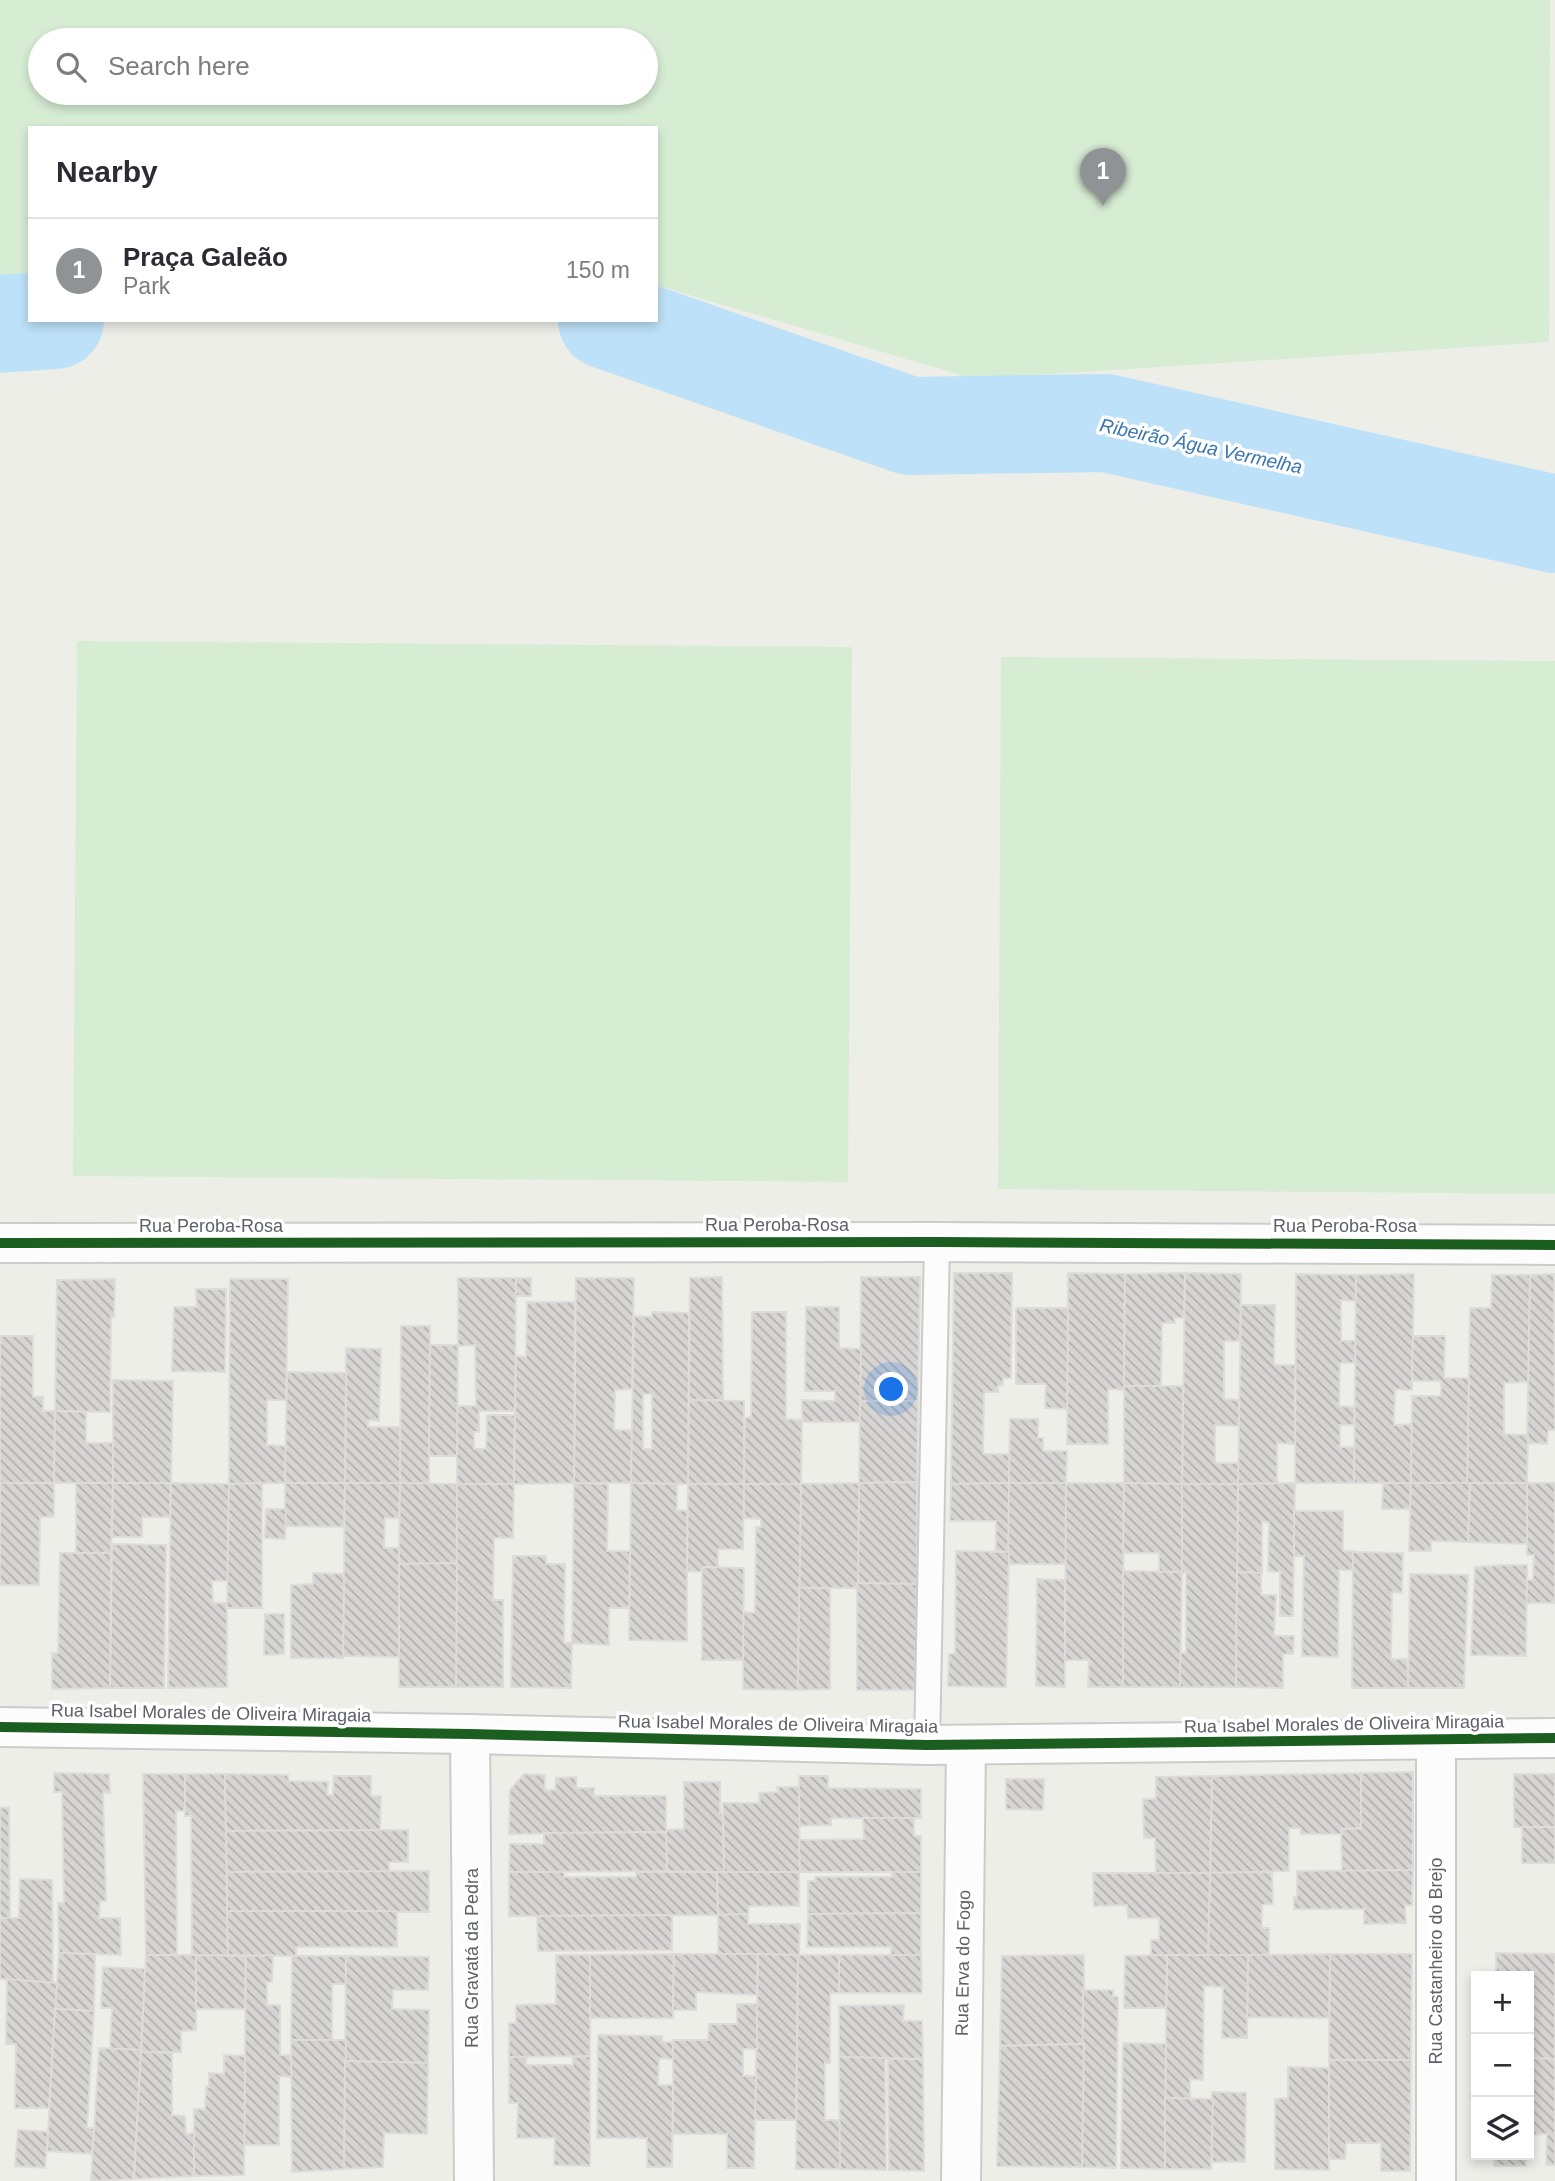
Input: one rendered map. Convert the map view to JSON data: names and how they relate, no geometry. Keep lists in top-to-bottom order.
{
  "streets": {
    "street": [
      "Rua Peroba-Rosa",
      "Rua Isabel Morales de Oliveira Miragaia",
      "Rua Gravatá da Pedra",
      "Rua Castanheiro do Brejo",
      "Rua Erva do Fogo"
    ]
  },
  "crossings": [
    ["Rua Isabel Morales de Oliveira Miragaia", "Rua Gravatá da Pedra"],
    ["Rua Isabel Morales de Oliveira Miragaia", "Rua Castanheiro do Brejo"],
    ["Rua Isabel Morales de Oliveira Miragaia", "Rua Erva do Fogo"]
  ],
  "water": ["Ribeirão Água Vermelha"],
  "page": {
    "search": "Search here",
    "heading": "Nearby",
    "pins": "1",
    "list": [
      {
        "mark": "1",
        "name": "Praça Galeão",
        "note": "Park",
        "value": "150 m"
      }
    ],
    "map_buttons": ["+", "−"]
  }
}
